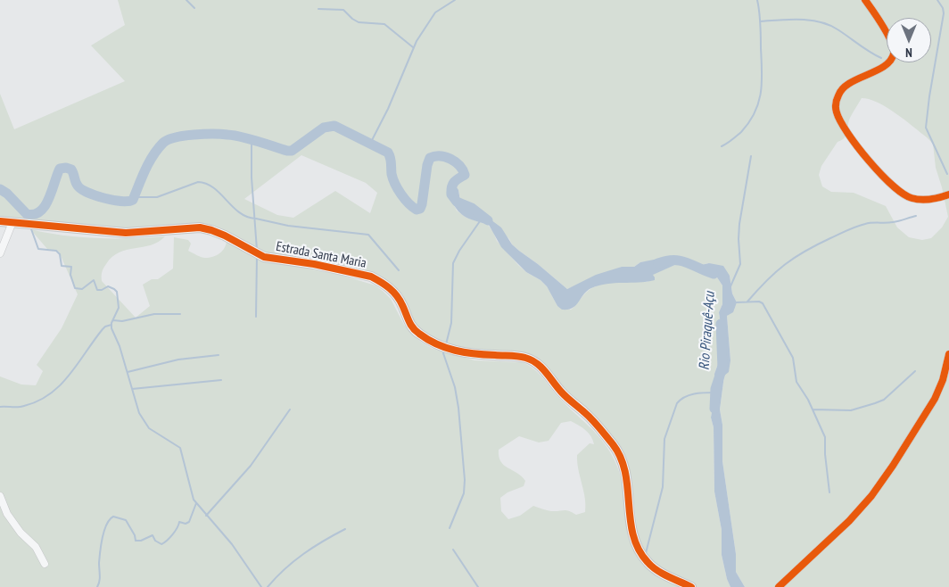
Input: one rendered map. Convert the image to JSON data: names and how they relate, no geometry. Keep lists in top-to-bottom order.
{
  "streets": {
    "street": ["Estrada Santa Maria"]
  },
  "water": ["Rio Piraquê-Açu"],
  "north": "bottom"
}
